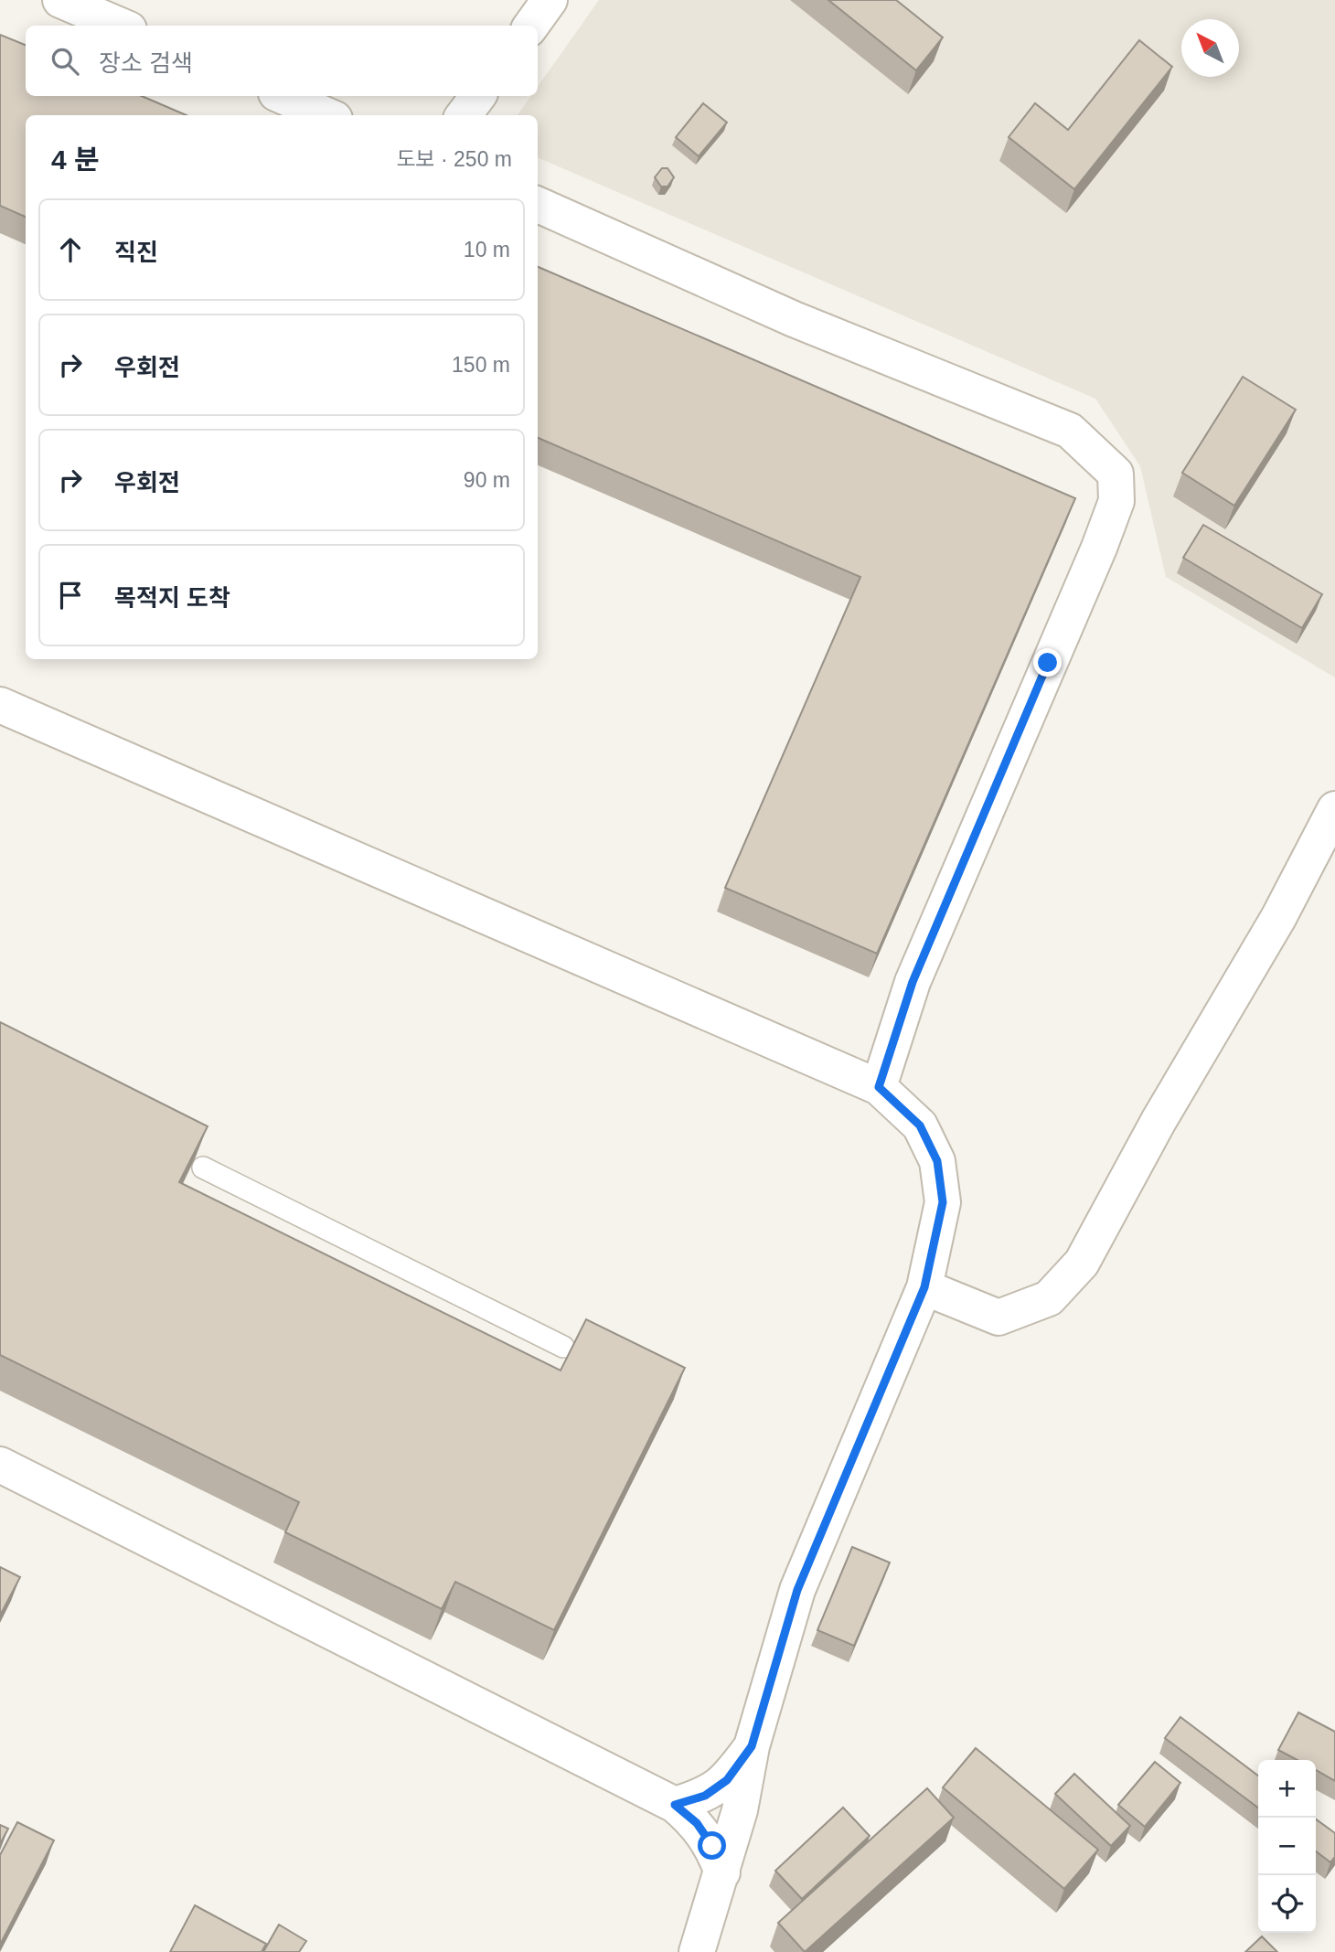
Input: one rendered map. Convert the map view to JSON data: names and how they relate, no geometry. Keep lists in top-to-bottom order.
{
  "north": "top left",
  "page": {
    "search": "장소 검색",
    "heading": ["4 분", "도보 · 250 m"],
    "list": [
      ["직진", "10 m"],
      ["우회전", "150 m"],
      ["우회전", "90 m"],
      "목적지 도착"
    ],
    "map_buttons": ["+", "−"]
  }
}
